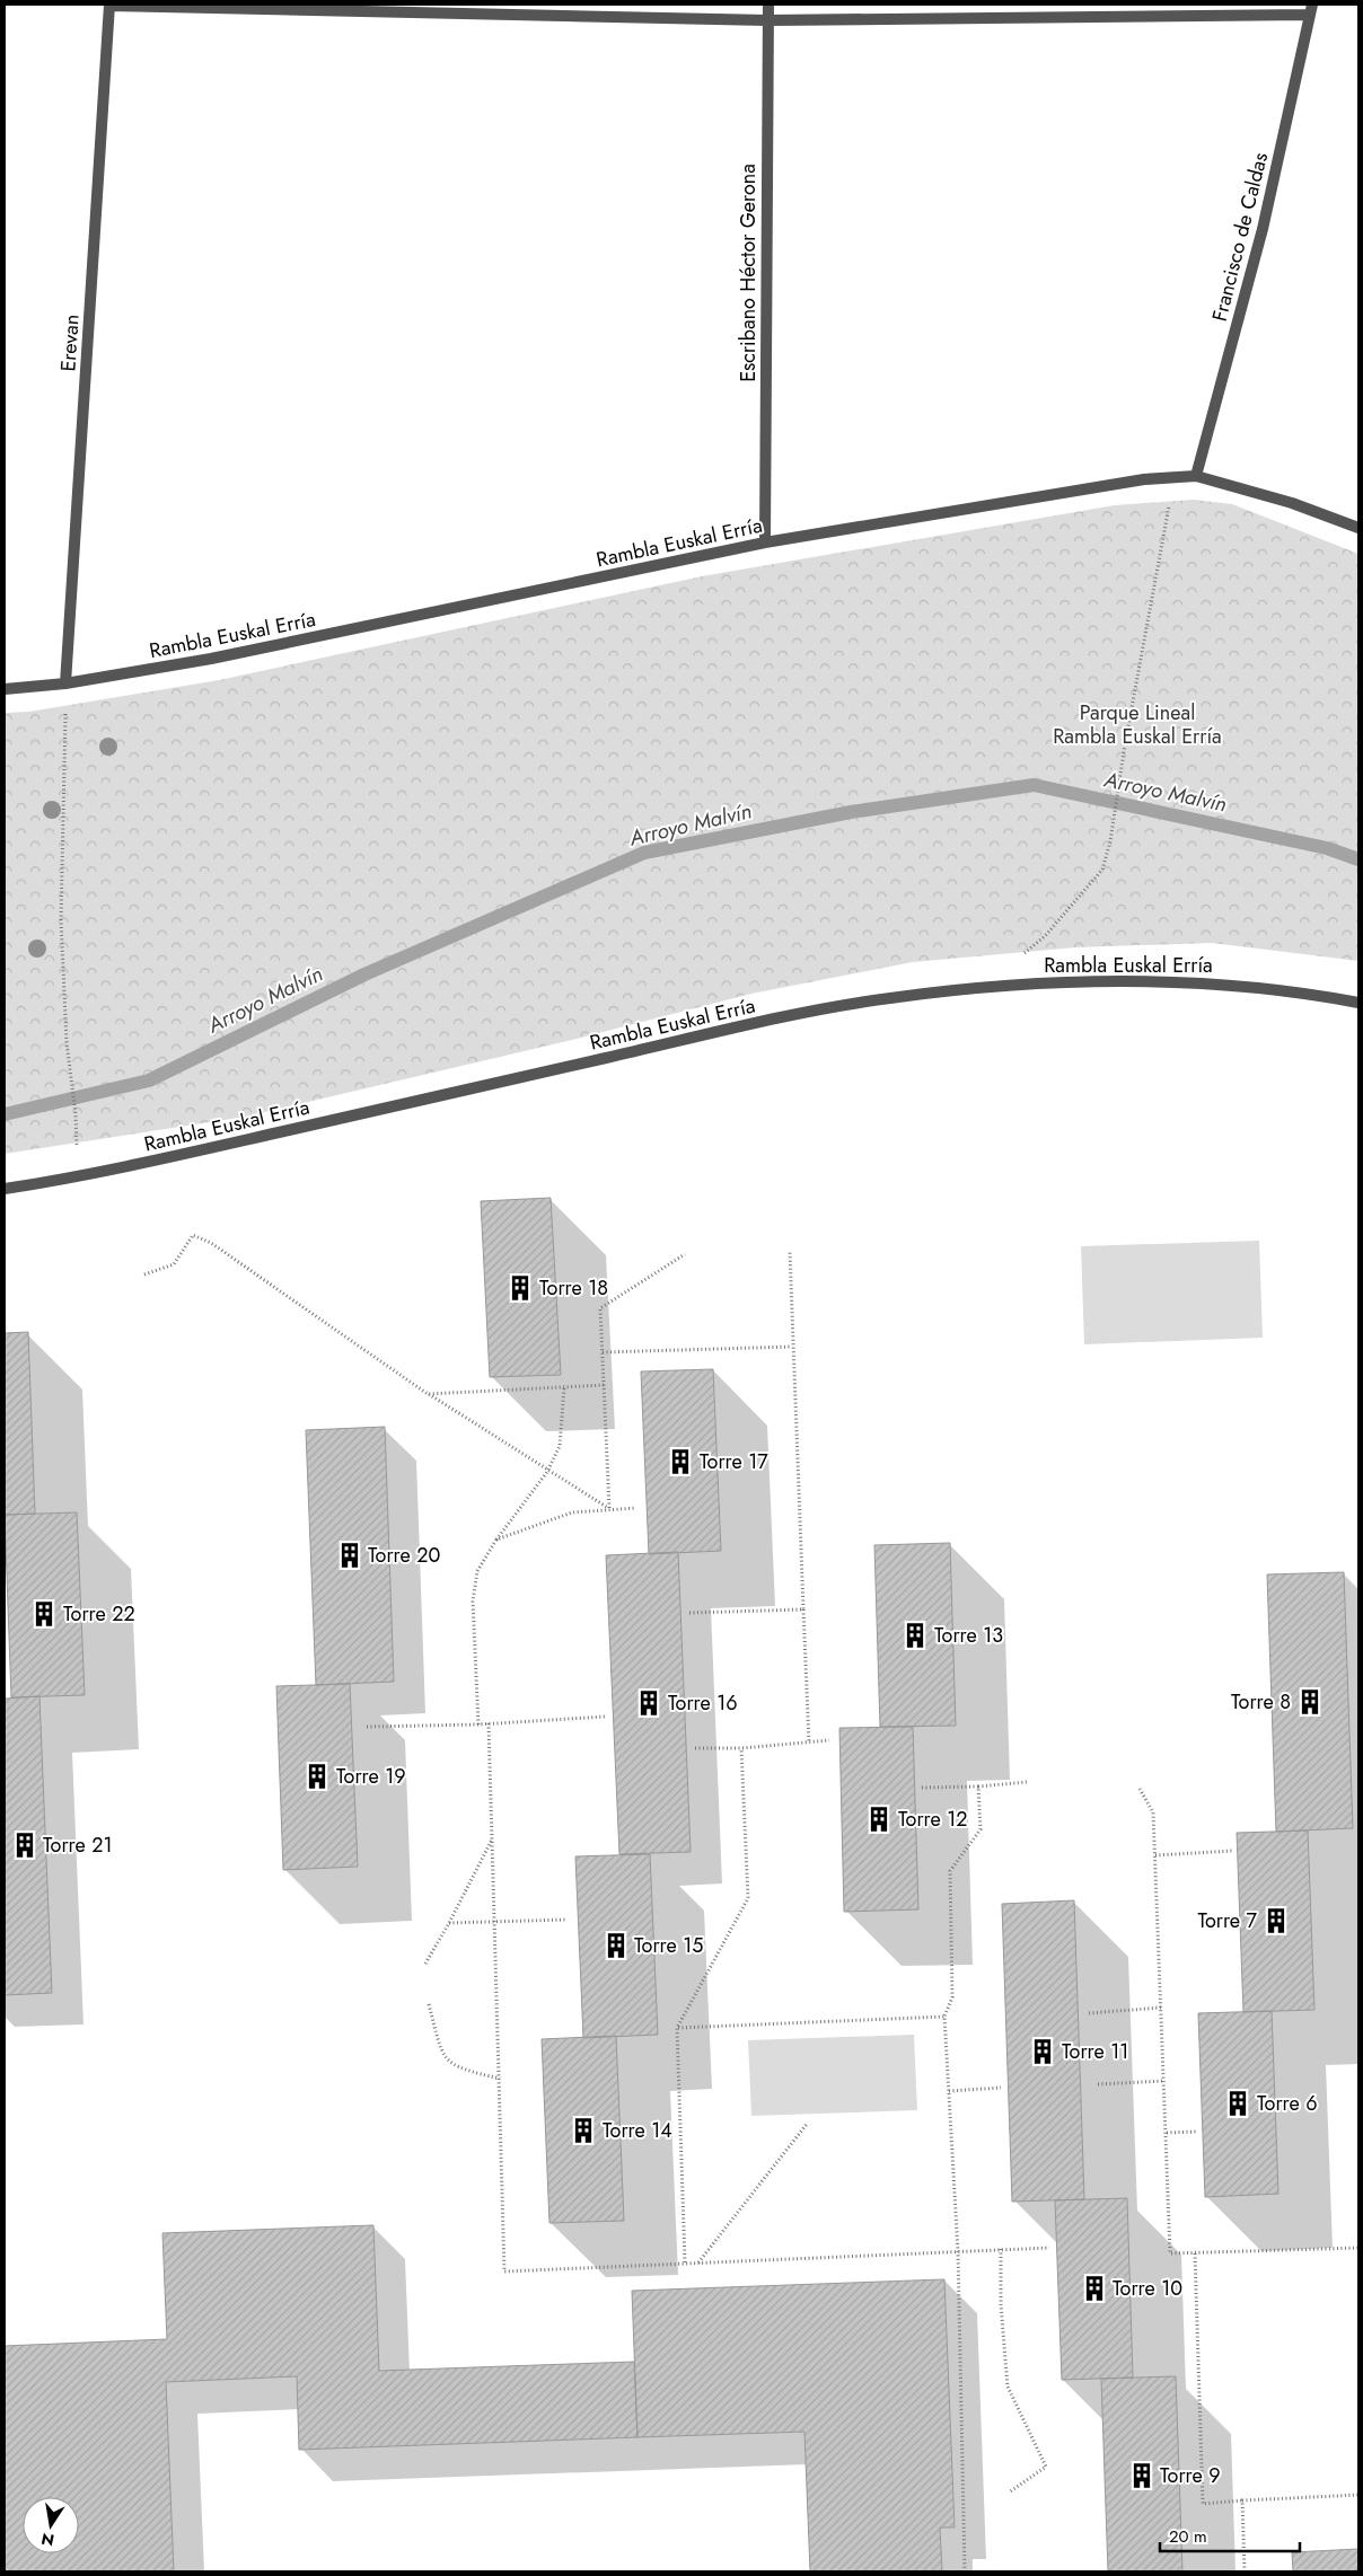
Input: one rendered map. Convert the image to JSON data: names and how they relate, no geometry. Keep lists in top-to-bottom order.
{
  "streets": {
    "street": [
      "Francisco de Caldas",
      "Escribano Héctor Gerona",
      "Erevan",
      "Rambla Euskal Erría"
    ]
  },
  "crossings": [
    ["Francisco de Caldas", "Rambla Euskal Erría"],
    ["Escribano Héctor Gerona", "Rambla Euskal Erría"],
    ["Erevan", "Rambla Euskal Erría"]
  ],
  "water": ["Arroyo Malvín"],
  "parks": ["Parque Lineal Rambla Euskal Erría"],
  "places": {
    "building": [
      "Torre 18",
      "Torre 17",
      "Torre 20",
      "Torre 22",
      "Torre 13",
      "Torre 8",
      "Torre 16",
      "Torre 19",
      "Torre 12",
      "Torre 21",
      "Torre 7",
      "Torre 15",
      "Torre 11",
      "Torre 6",
      "Torre 14",
      "Torre 10",
      "Torre 9"
    ]
  },
  "scale_bar": "20 m",
  "north": "bottom"
}
